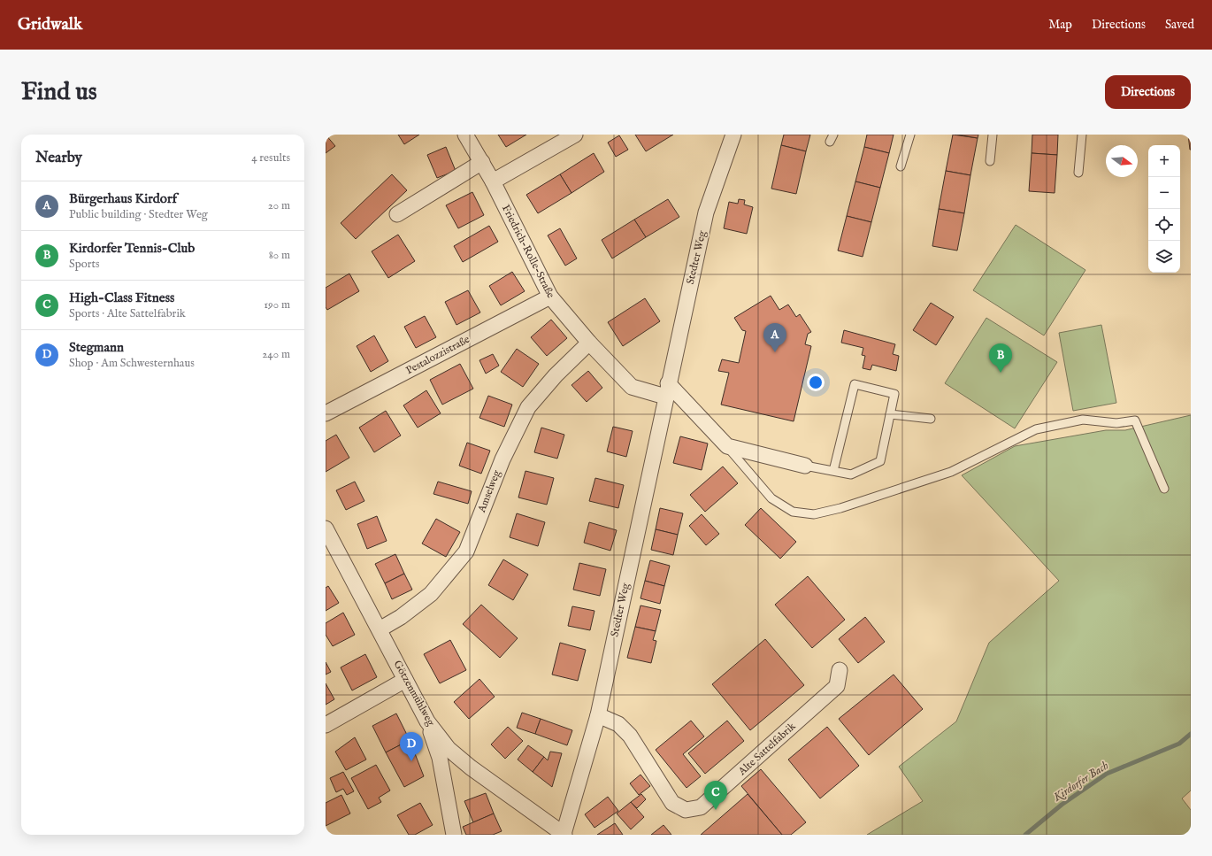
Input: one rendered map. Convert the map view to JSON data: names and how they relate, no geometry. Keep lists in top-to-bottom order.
{
  "streets": {
    "street": [
      "Friedrich-Rolle-Straße",
      "Stedter Weg",
      "Pestalozzistraße",
      "Amselweg",
      "Götzenmühlweg",
      "Alte Sattelfabrik"
    ]
  },
  "crossings": [
    ["Friedrich-Rolle-Straße", "Stedter Weg"],
    ["Friedrich-Rolle-Straße", "Pestalozzistraße"],
    ["Friedrich-Rolle-Straße", "Amselweg"],
    ["Stedter Weg", "Götzenmühlweg"],
    ["Stedter Weg", "Alte Sattelfabrik"],
    ["Amselweg", "Götzenmühlweg"]
  ],
  "water": ["Kirdorfer Bach"],
  "north": "right",
  "page": {
    "header": "Gridwalk",
    "nav": ["Map", "Directions", "Saved"],
    "buttons": "Directions",
    "title": "Find us",
    "heading": ["Nearby", "4 results"],
    "map_buttons": ["+", "−"],
    "list": [
      {
        "mark": "A",
        "name": "Bürgerhaus Kirdorf",
        "note": "Public building · Stedter Weg",
        "value": "20 m"
      },
      {
        "mark": "B",
        "name": "Kirdorfer Tennis-Club",
        "note": "Sports",
        "value": "80 m"
      },
      {
        "mark": "C",
        "name": "High-Class Fitness",
        "note": "Sports · Alte Sattelfabrik",
        "value": "190 m"
      },
      {
        "mark": "D",
        "name": "Stegmann",
        "note": "Shop · Am Schwesternhaus",
        "value": "240 m"
      }
    ],
    "pins": [
      "A",
      "B",
      "D",
      "C"
    ]
  }
}
